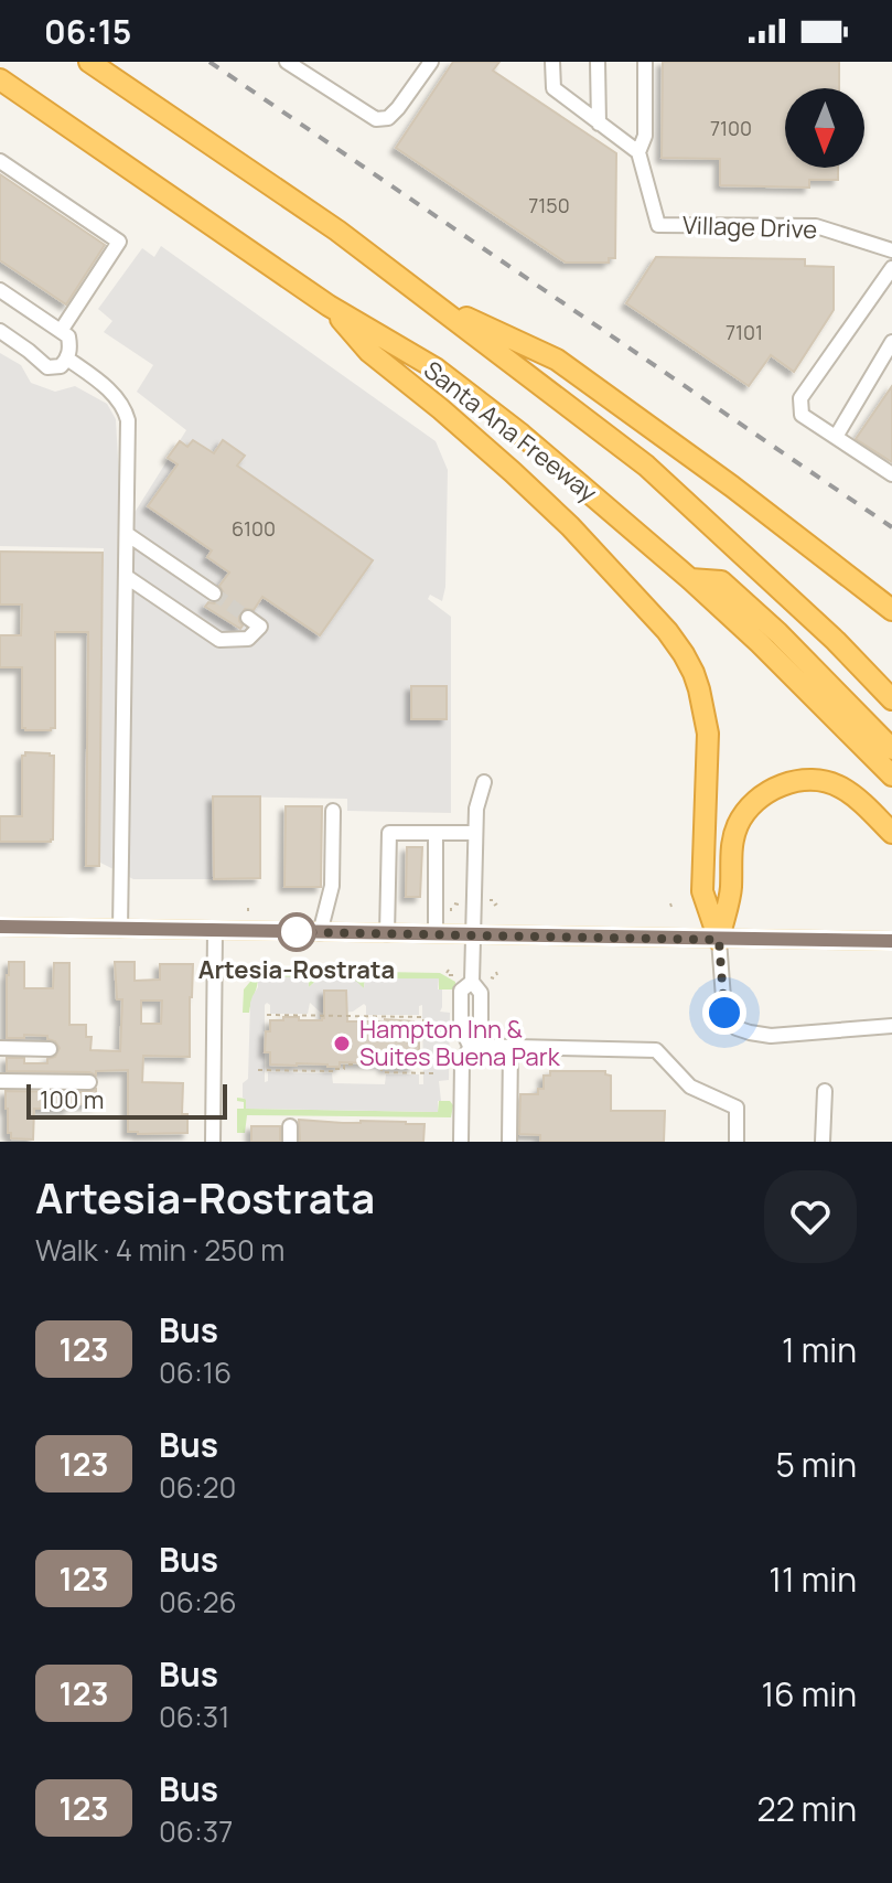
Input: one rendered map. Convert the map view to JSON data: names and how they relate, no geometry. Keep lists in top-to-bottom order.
{
  "streets": {
    "highway": ["Santa Ana Freeway"],
    "street": ["Village Drive"]
  },
  "places": ["Artesia-Rostrata", "Hampton Inn & Suites Buena Park"],
  "lines": ["bus line 123"],
  "house_numbers": [
    "7100",
    "7150",
    "7101",
    "6100"
  ],
  "scale_bar": "100 m",
  "north": "bottom",
  "page": {
    "status": "06:15",
    "scale": "100 m",
    "heading": ["Artesia-Rostrata", "Walk · 4 min · 250 m"],
    "list": [
      {
        "mark": "123",
        "name": "Bus",
        "note": "06:16",
        "value": "1 min"
      },
      {
        "mark": "123",
        "name": "Bus",
        "note": "06:20",
        "value": "5 min"
      },
      {
        "mark": "123",
        "name": "Bus",
        "note": "06:26",
        "value": "11 min"
      },
      {
        "mark": "123",
        "name": "Bus",
        "note": "06:31",
        "value": "16 min"
      },
      {
        "mark": "123",
        "name": "Bus",
        "note": "06:37",
        "value": "22 min"
      }
    ]
  }
}
